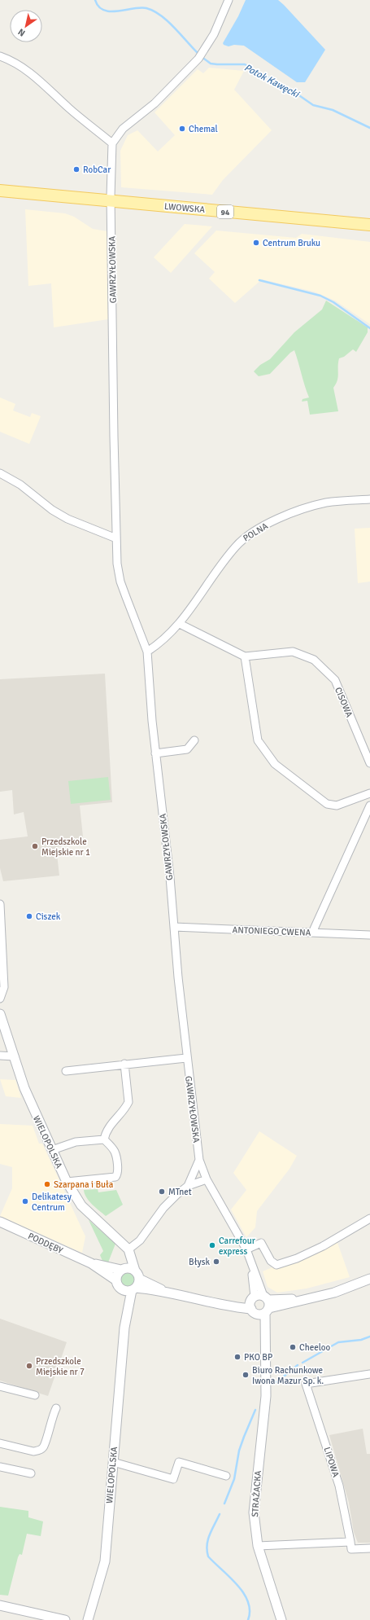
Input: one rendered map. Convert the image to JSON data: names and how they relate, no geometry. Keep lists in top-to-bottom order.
{
  "streets": {
    "main road": ["LWOWSKA", "94"],
    "street": [
      "GAWRZYŁOWSKA",
      "POLNA",
      "CISOWA",
      "ANTONIEGO CWENA",
      "WIELOPOLSKA",
      "PODDĘBY",
      "LIPOWA",
      "STRAŻACKA"
    ]
  },
  "crossings": [
    ["LWOWSKA", "GAWRZYŁOWSKA"],
    ["GAWRZYŁOWSKA", "POLNA"],
    ["GAWRZYŁOWSKA", "ANTONIEGO CWENA"],
    ["GAWRZYŁOWSKA", "STRAŻACKA"],
    ["WIELOPOLSKA", "PODDĘBY"]
  ],
  "water": ["Potok Kawęcki"],
  "places": [
    "Chemal",
    "RobCar",
    "Centrum Bruku",
    "Przedszkole Miejskie nr 1",
    "Ciszek",
    "Szarpana i Buła",
    "MTnet",
    "Delikatesy Centrum",
    "Carrefour express",
    "Błysk",
    "Cheeloo",
    "PKO BP",
    "Przedszkole Miejskie nr 7",
    "Biuro Rachunkowe Iwona Mazur Sp. k."
  ],
  "north": "bottom left"
}
